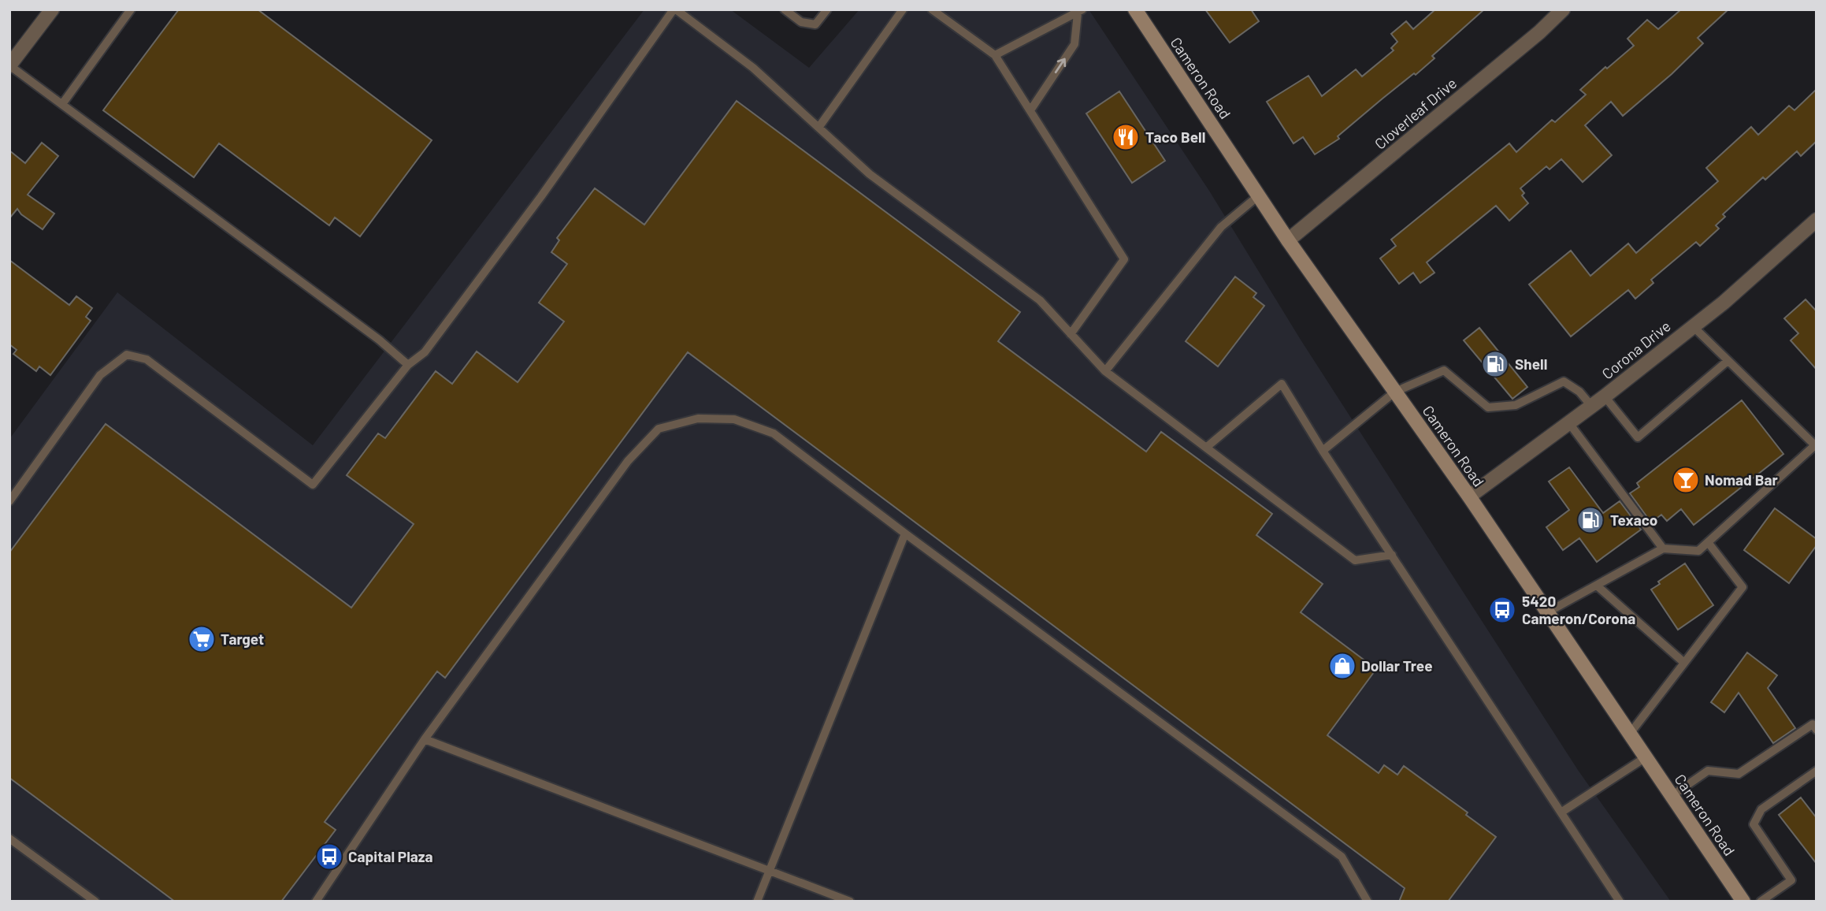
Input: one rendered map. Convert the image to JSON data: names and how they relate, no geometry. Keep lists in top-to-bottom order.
{
  "streets": {
    "main road": ["Cameron Road"],
    "street": ["Cloverleaf Drive", "Corona Drive"]
  },
  "crossings": [
    ["Cameron Road", "Cloverleaf Drive"],
    ["Cameron Road", "Corona Drive"]
  ],
  "places": {
    "restaurant": ["Taco Bell"],
    "fuel station": ["Shell", "Texaco"],
    "bar": ["Nomad Bar"],
    "bus stop": ["5420 Cameron/Corona", "Capital Plaza"],
    "supermarket": ["Target"],
    "shop": ["Dollar Tree"]
  }
}
